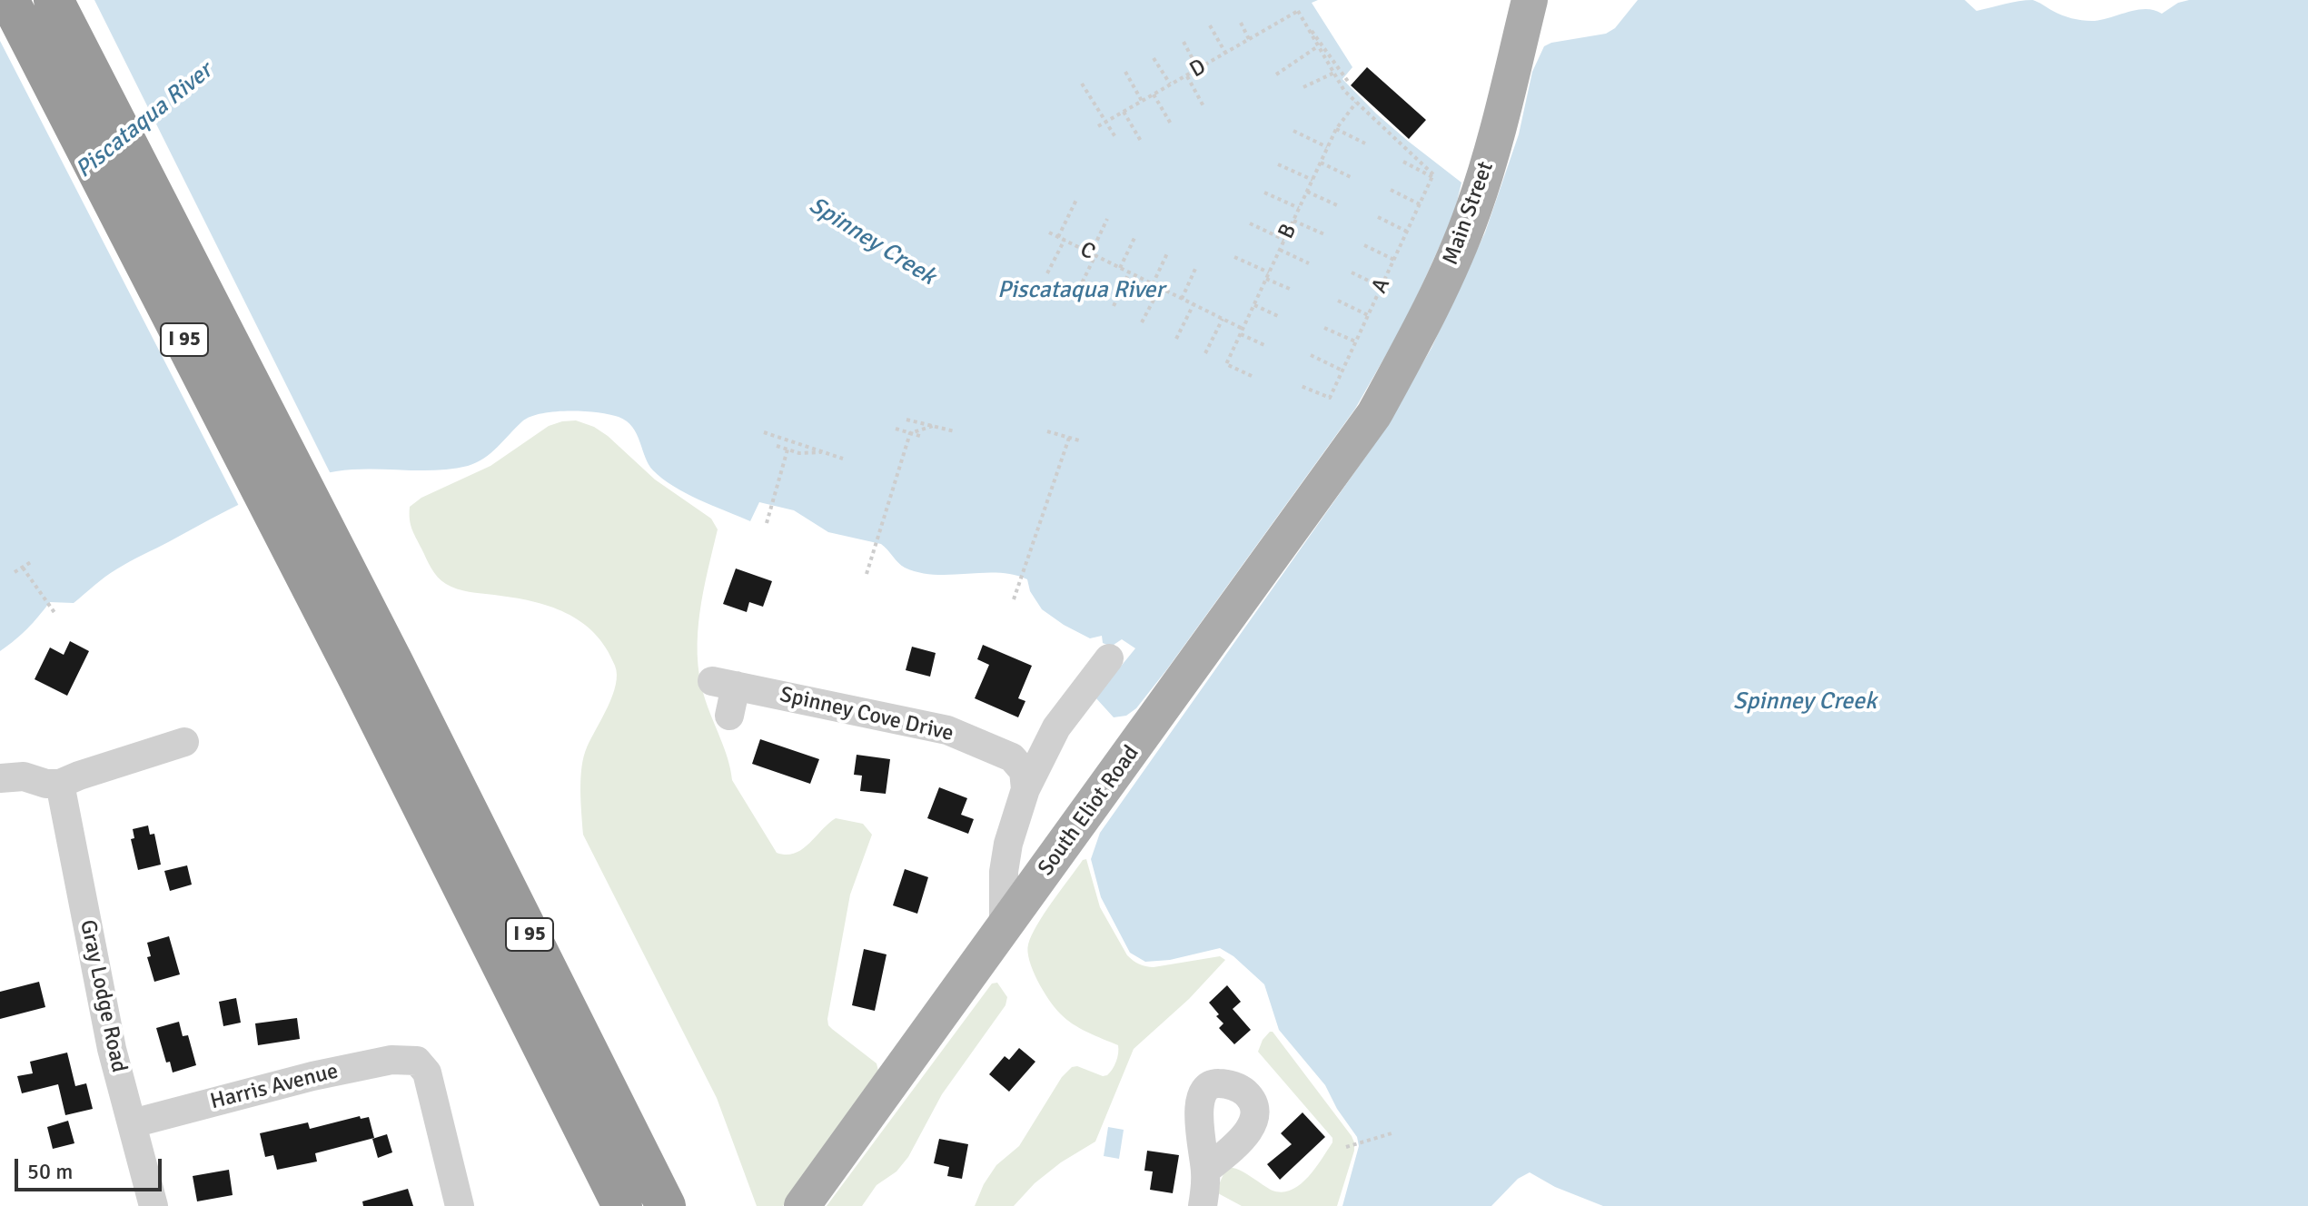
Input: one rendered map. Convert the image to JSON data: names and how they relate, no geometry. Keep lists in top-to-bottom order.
{
  "streets": {
    "highway": ["I 95"],
    "main road": ["Main Street", "South Eliot Road"],
    "street": ["Spinney Cove Drive", "Gray Lodge Road", "Harris Avenue"],
    "path": [
      "D",
      "B",
      "C",
      "A"
    ]
  },
  "crossings": [
    ["Main Street", "South Eliot Road"],
    ["B", "C"],
    ["Gray Lodge Road", "Harris Avenue"]
  ],
  "water": ["Piscataqua River", "Spinney Creek"],
  "scale_bar": "50 m"
}
